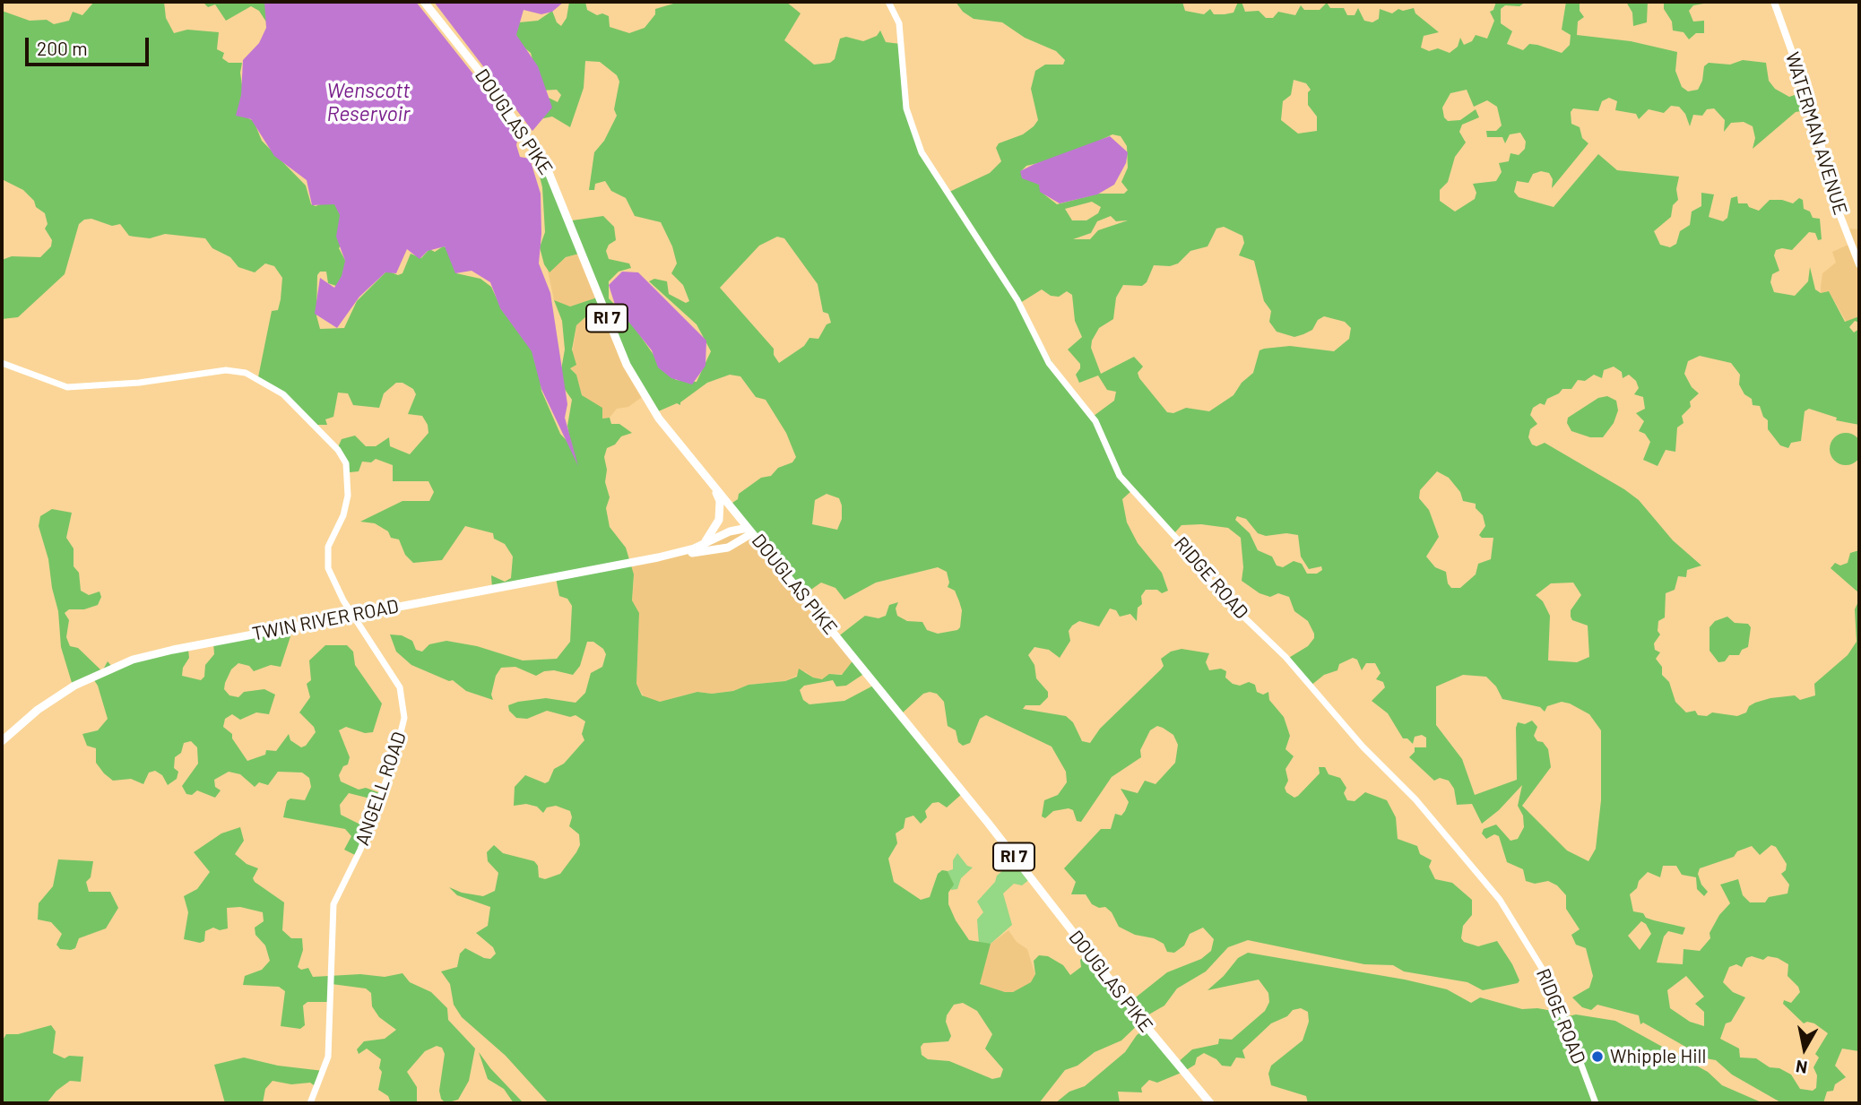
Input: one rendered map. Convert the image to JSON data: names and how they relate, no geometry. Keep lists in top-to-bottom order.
{
  "streets": {
    "main road": [
      "DOUGLAS PIKE",
      "WATERMAN AVENUE",
      "RI 7",
      "TWIN RIVER ROAD"
    ],
    "street": ["RIDGE ROAD", "ANGELL ROAD"]
  },
  "crossings": [
    ["DOUGLAS PIKE", "TWIN RIVER ROAD"],
    ["TWIN RIVER ROAD", "ANGELL ROAD"]
  ],
  "water": ["Wenscott Reservoir"],
  "places": ["Whipple Hill"],
  "scale_bar": "200 m",
  "north": "bottom"
}
